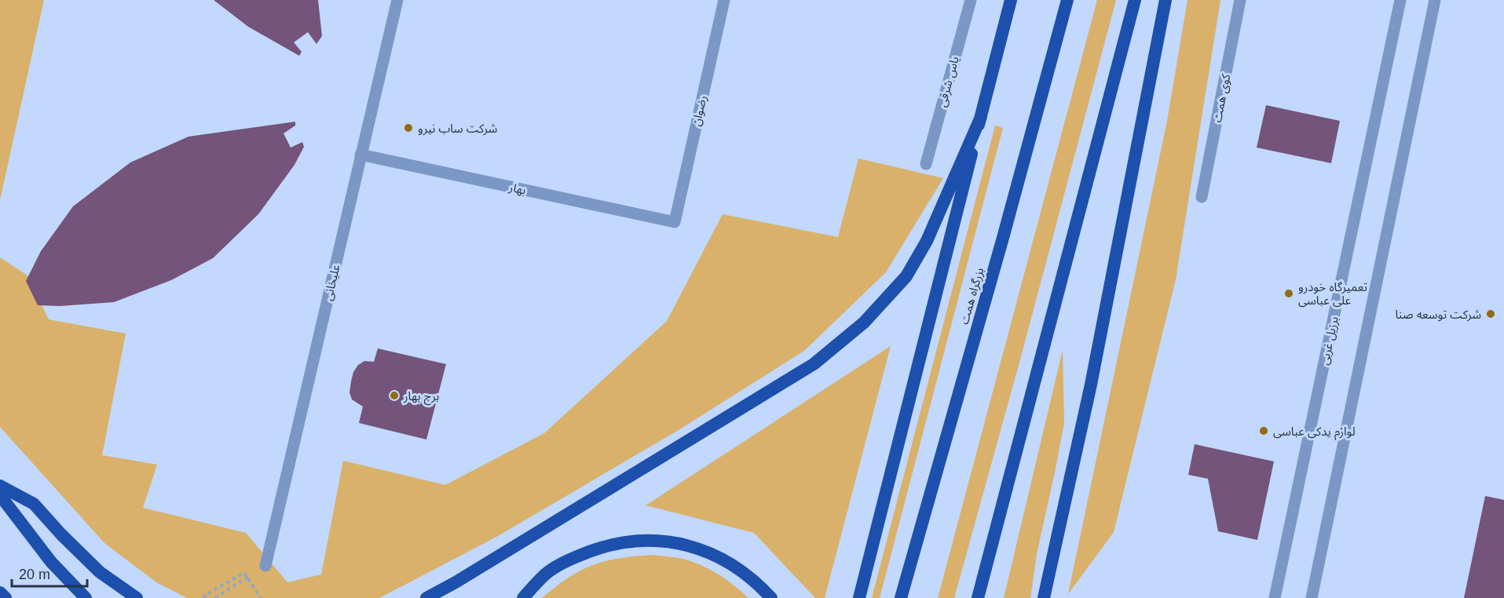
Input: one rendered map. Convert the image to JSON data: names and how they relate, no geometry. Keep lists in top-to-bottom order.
{
  "streets": {
    "highway": ["بزرگراه همت"],
    "street": [
      "یاس شرقی",
      "کوی همت",
      "رضوان",
      "بهار",
      "علیخانی",
      "برزیل غربی"
    ]
  },
  "crossings": [
    ["رضوان", "بهار"],
    ["بهار", "علیخانی"]
  ],
  "places": [
    "شرکت ساب نیرو",
    "تعمیرگاه خودرو علی عباسی",
    "شرکت توسعه صنا",
    "برج بهار",
    "لوازم یدکی عباسی"
  ],
  "scale_bar": "20 m"
}
